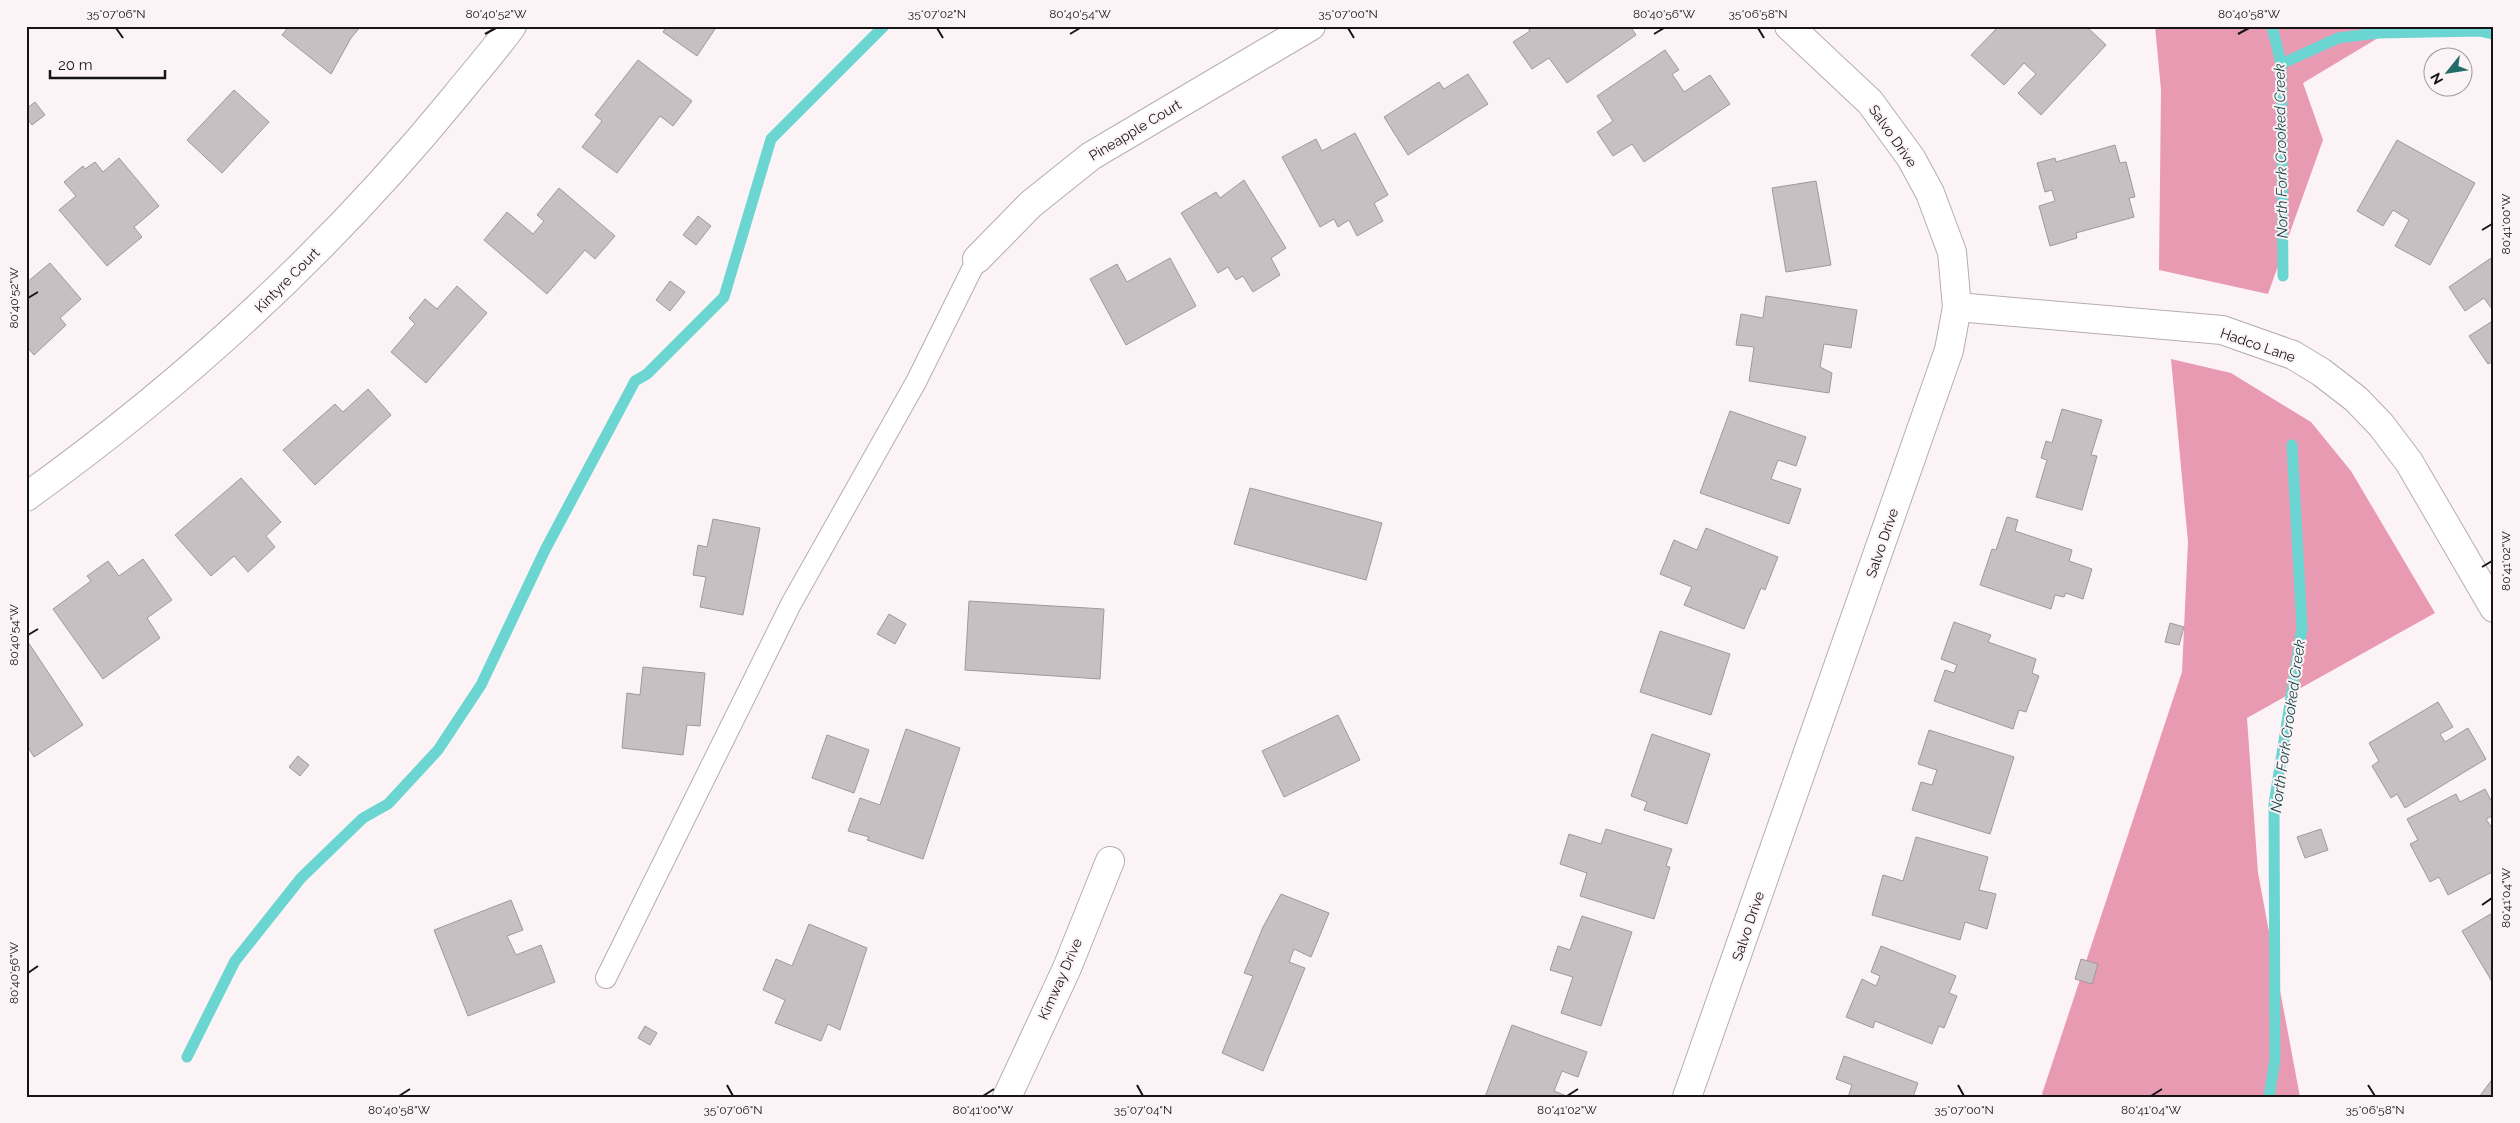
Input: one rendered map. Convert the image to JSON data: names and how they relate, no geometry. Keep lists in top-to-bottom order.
{
  "streets": {
    "street": [
      "Pineapple Court",
      "Salvo Drive",
      "Kintyre Court",
      "Hadco Lane",
      "Kimway Drive"
    ]
  },
  "crossings": [
    ["Salvo Drive", "Hadco Lane"]
  ],
  "water": ["North Fork Crooked Creek"],
  "scale_bar": "20 m",
  "north": "bottom left",
  "coordinates": [
    "35°07'06\"N",
    "80°40'52\"W",
    "35°07'02\"N",
    "80°40'54\"W",
    "35°07'00\"N",
    "80°40'56\"W",
    "35°06'58\"N",
    "80°40'58\"W",
    "80°41'00\"W",
    "80°41'02\"W",
    "80°41'04\"W",
    "35°07'04\"N"
  ]
}
